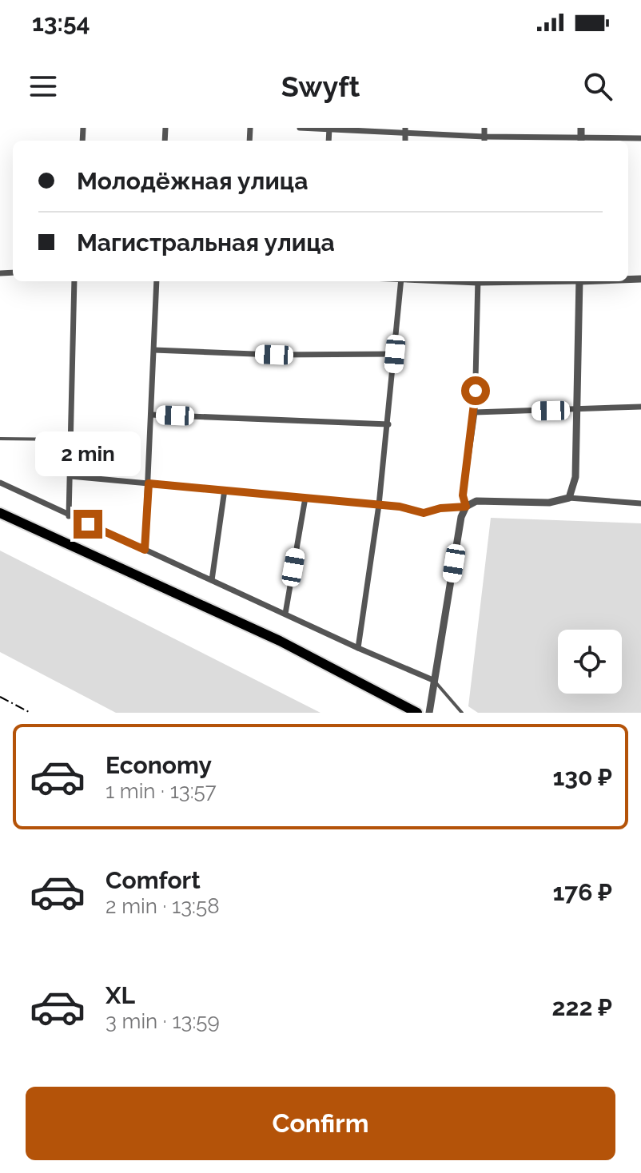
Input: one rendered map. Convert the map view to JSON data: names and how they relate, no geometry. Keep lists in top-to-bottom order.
{
  "page": {
    "status": "13:54",
    "header": "Swyft",
    "banner": ["Молодёжная улица", "Магистральная улица"],
    "bubble": "2 min",
    "list": [
      {
        "name": "Economy",
        "note": "1 min · 13:57",
        "value": "130 ₽"
      },
      {
        "name": "Comfort",
        "note": "2 min · 13:58",
        "value": "176 ₽"
      },
      {
        "name": "XL",
        "note": "3 min · 13:59",
        "value": "222 ₽"
      }
    ],
    "buttons": "Confirm"
  }
}
